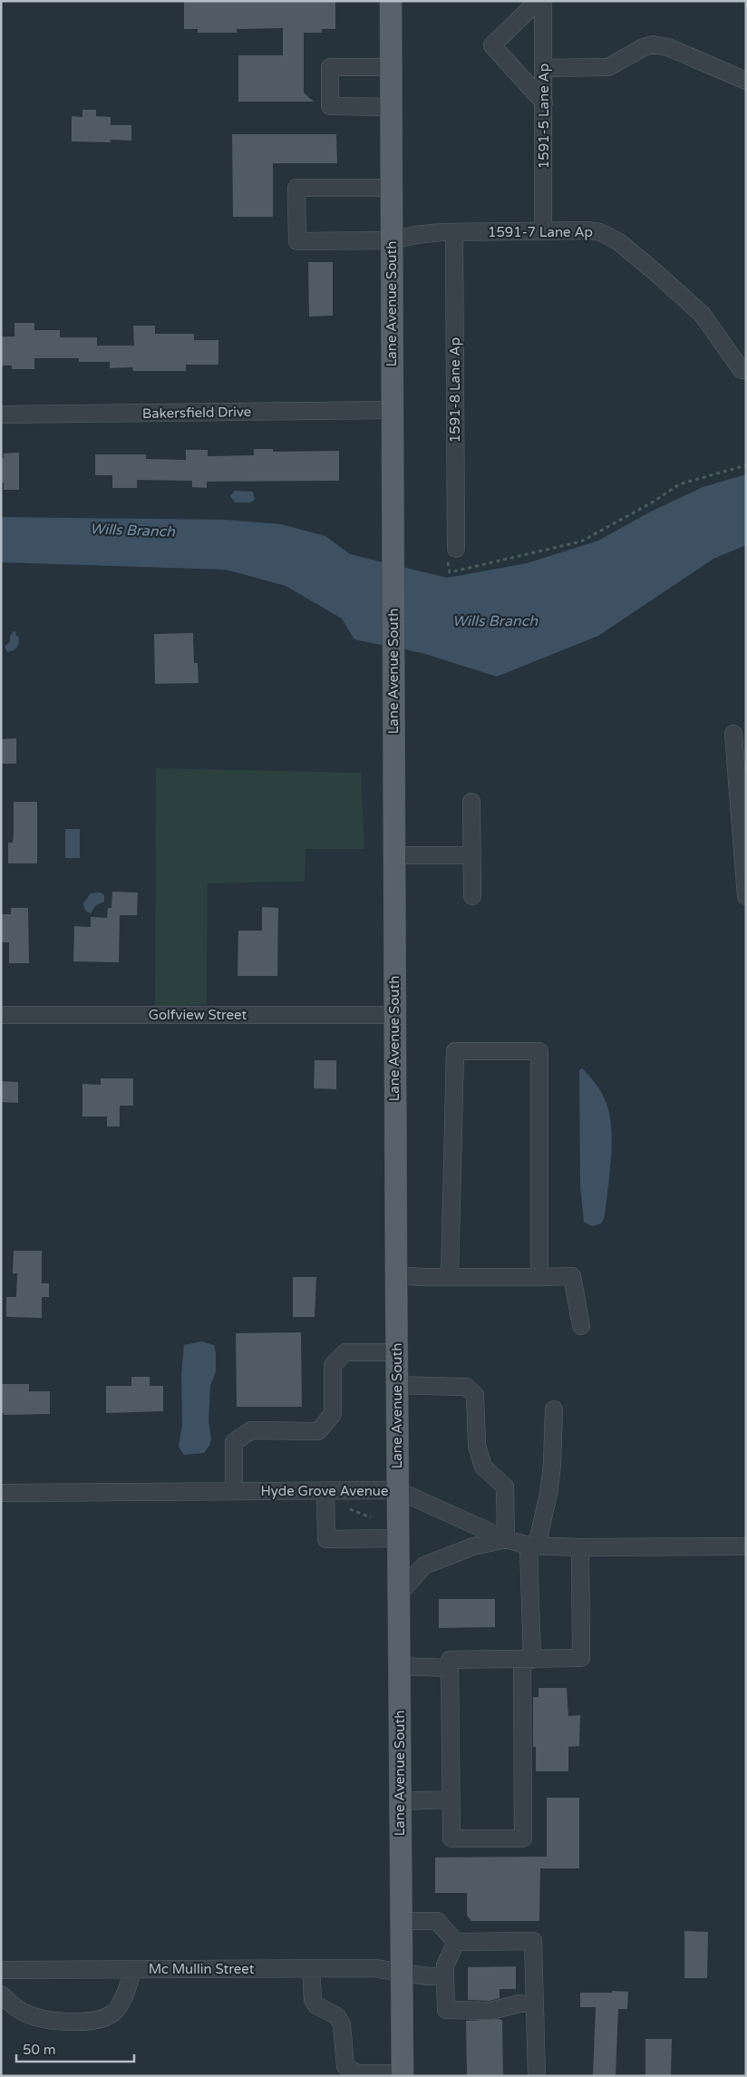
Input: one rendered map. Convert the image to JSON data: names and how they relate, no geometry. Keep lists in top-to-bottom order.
{
  "streets": {
    "main road": ["Lane Avenue South"],
    "street": [
      "1591-5 Lane Ap",
      "1591-7 Lane Ap",
      "1591-8 Lane Ap",
      "Bakersfield Drive",
      "Golfview Street",
      "Hyde Grove Avenue",
      "Mc Mullin Street"
    ]
  },
  "crossings": [
    ["1591-5 Lane Ap", "1591-7 Lane Ap"],
    ["1591-7 Lane Ap", "Lane Avenue South"],
    ["1591-7 Lane Ap", "1591-8 Lane Ap"],
    ["Lane Avenue South", "Bakersfield Drive"],
    ["Lane Avenue South", "Golfview Street"],
    ["Lane Avenue South", "Hyde Grove Avenue"],
    ["Lane Avenue South", "Mc Mullin Street"]
  ],
  "water": ["Wills Branch"],
  "scale_bar": "50 m"
}
